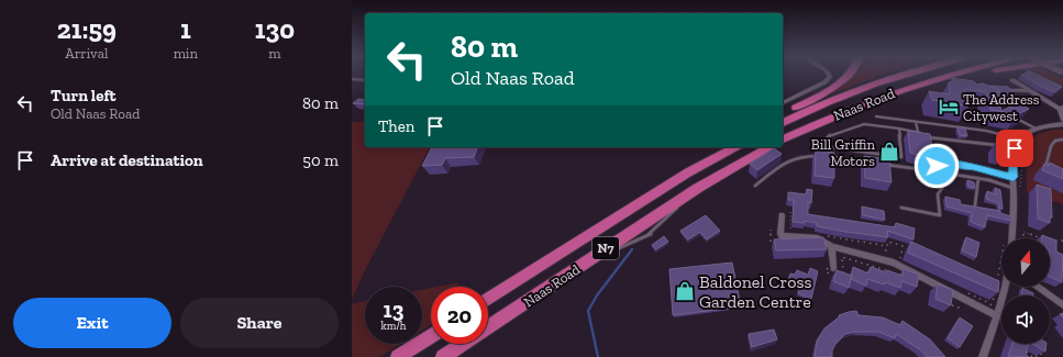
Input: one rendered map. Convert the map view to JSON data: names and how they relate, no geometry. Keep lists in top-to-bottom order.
{
  "streets": {
    "highway": ["Naas Road", "N7"]
  },
  "crossings": [
    ["Naas Road", "N7"]
  ],
  "places": {
    "hotel": ["The Address Citywest"],
    "shop": ["Bill Griffin Motors", "Baldonel Cross Garden Centre"]
  },
  "north": "top",
  "page": {
    "eta": [
      "21:59",
      "Arrival",
      "1",
      "min",
      "130",
      "m"
    ],
    "turn": ["80 m", "Old Naas Road"],
    "list": [
      {
        "name": "Turn left",
        "note": "Old Naas Road",
        "value": "80 m"
      },
      {
        "name": "Arrive at destination",
        "value": "50 m"
      }
    ],
    "then": "Then",
    "speed": "13 km/h",
    "limit": "20",
    "buttons": ["Exit", "Share"]
  }
}
